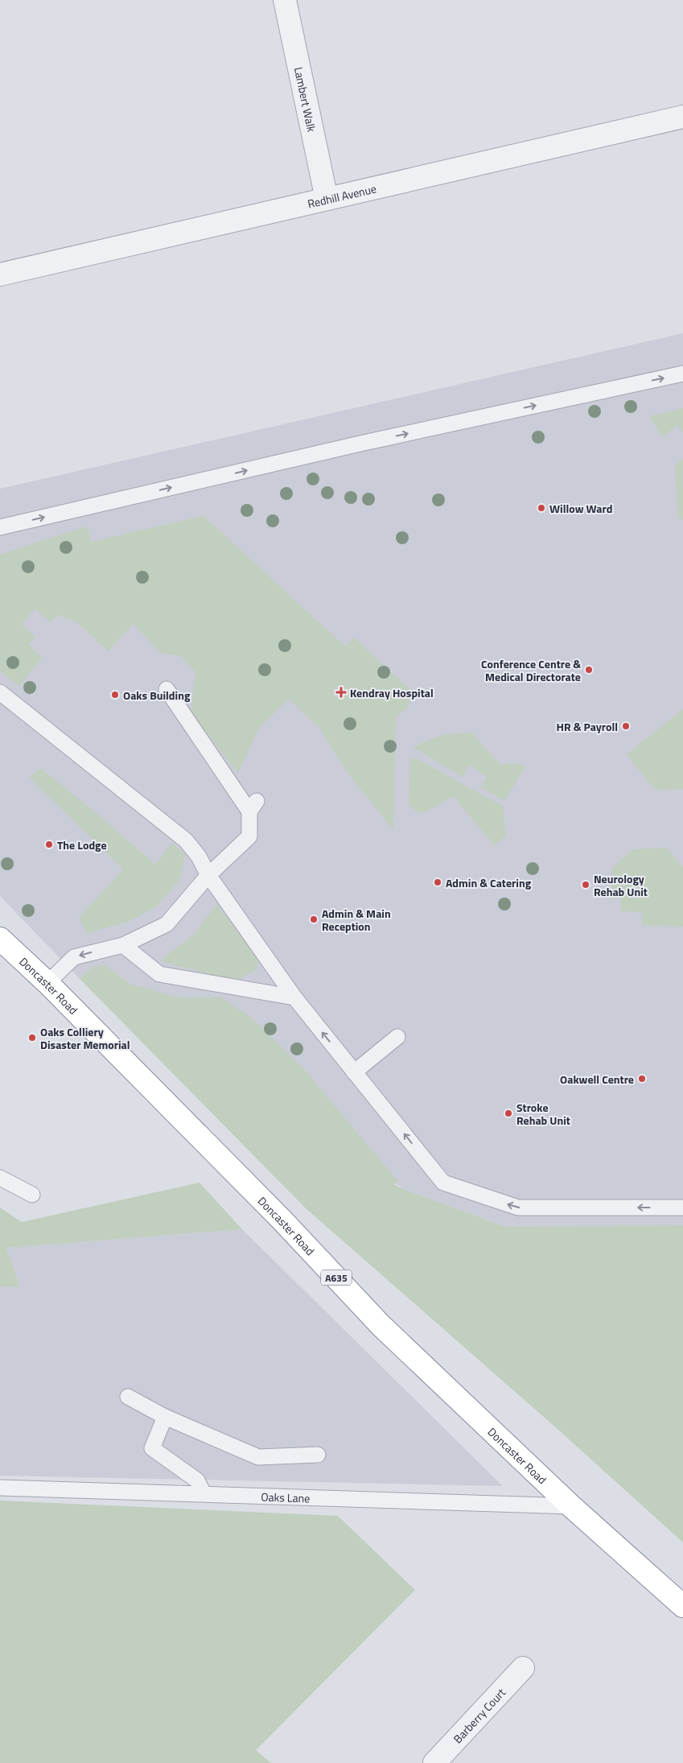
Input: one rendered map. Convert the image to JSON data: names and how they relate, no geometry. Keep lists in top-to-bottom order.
{
  "streets": {
    "highway": ["Doncaster Road", "A635"],
    "street": ["Lambert Walk", "Redhill Avenue", "Barberry Court"],
    "lane": ["Oaks Lane"]
  },
  "crossings": [
    ["Lambert Walk", "Redhill Avenue"],
    ["Doncaster Road", "Oaks Lane"]
  ],
  "places": {
    "other": [
      "Willow Ward",
      "Conference Centre & Medical Directorate",
      "Oaks Building",
      "HR & Payroll",
      "The Lodge",
      "Admin & Catering",
      "Neurology Rehab Unit",
      "Admin & Main Reception",
      "Oaks Colliery Disaster Memorial",
      "Oakwell Centre",
      "Stroke Rehab Unit"
    ],
    "health": ["Kendray Hospital"]
  }
}
